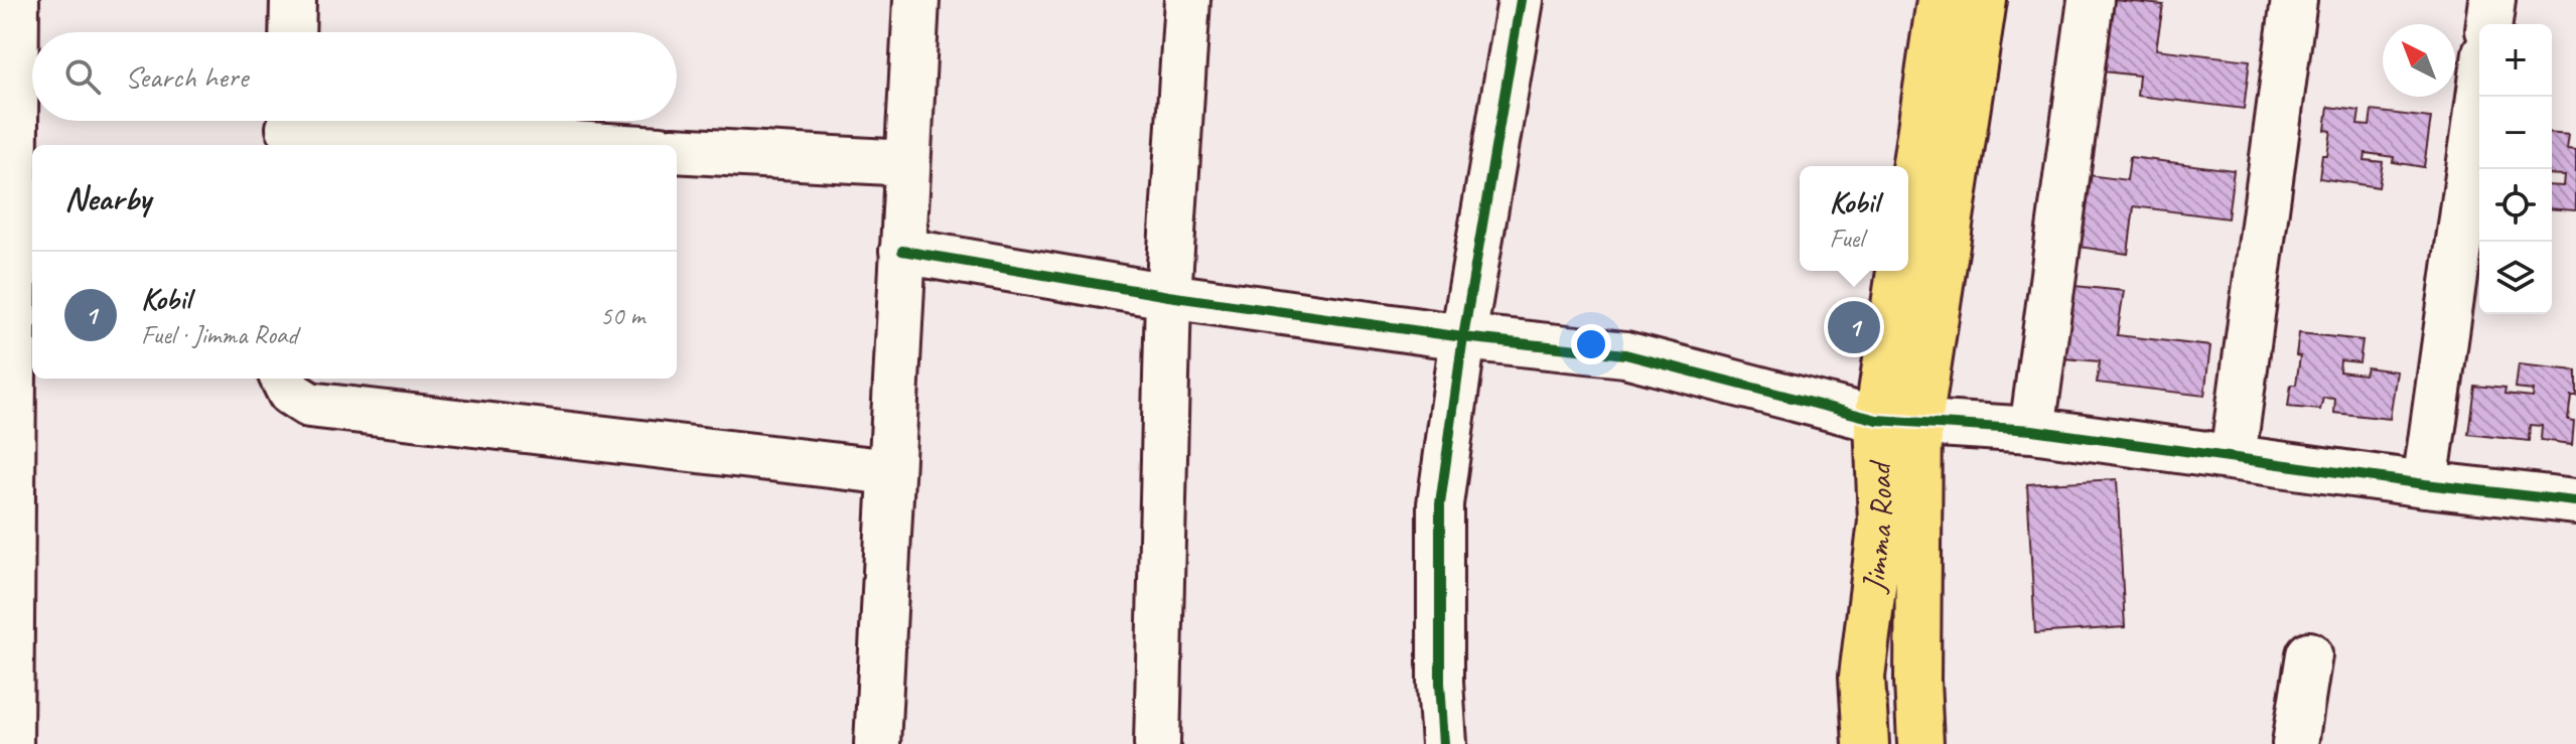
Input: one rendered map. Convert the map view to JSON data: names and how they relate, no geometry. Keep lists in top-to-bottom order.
{
  "streets": {
    "highway": ["Jimma Road"]
  },
  "north": "top left",
  "page": {
    "map_buttons": ["+", "−"],
    "search": "Search here",
    "heading": "Nearby",
    "popup": ["Kobil", "Fuel"],
    "list": [
      {
        "mark": "1",
        "name": "Kobil",
        "note": "Fuel · Jimma Road",
        "value": "50 m"
      }
    ],
    "pins": "1"
  }
}
